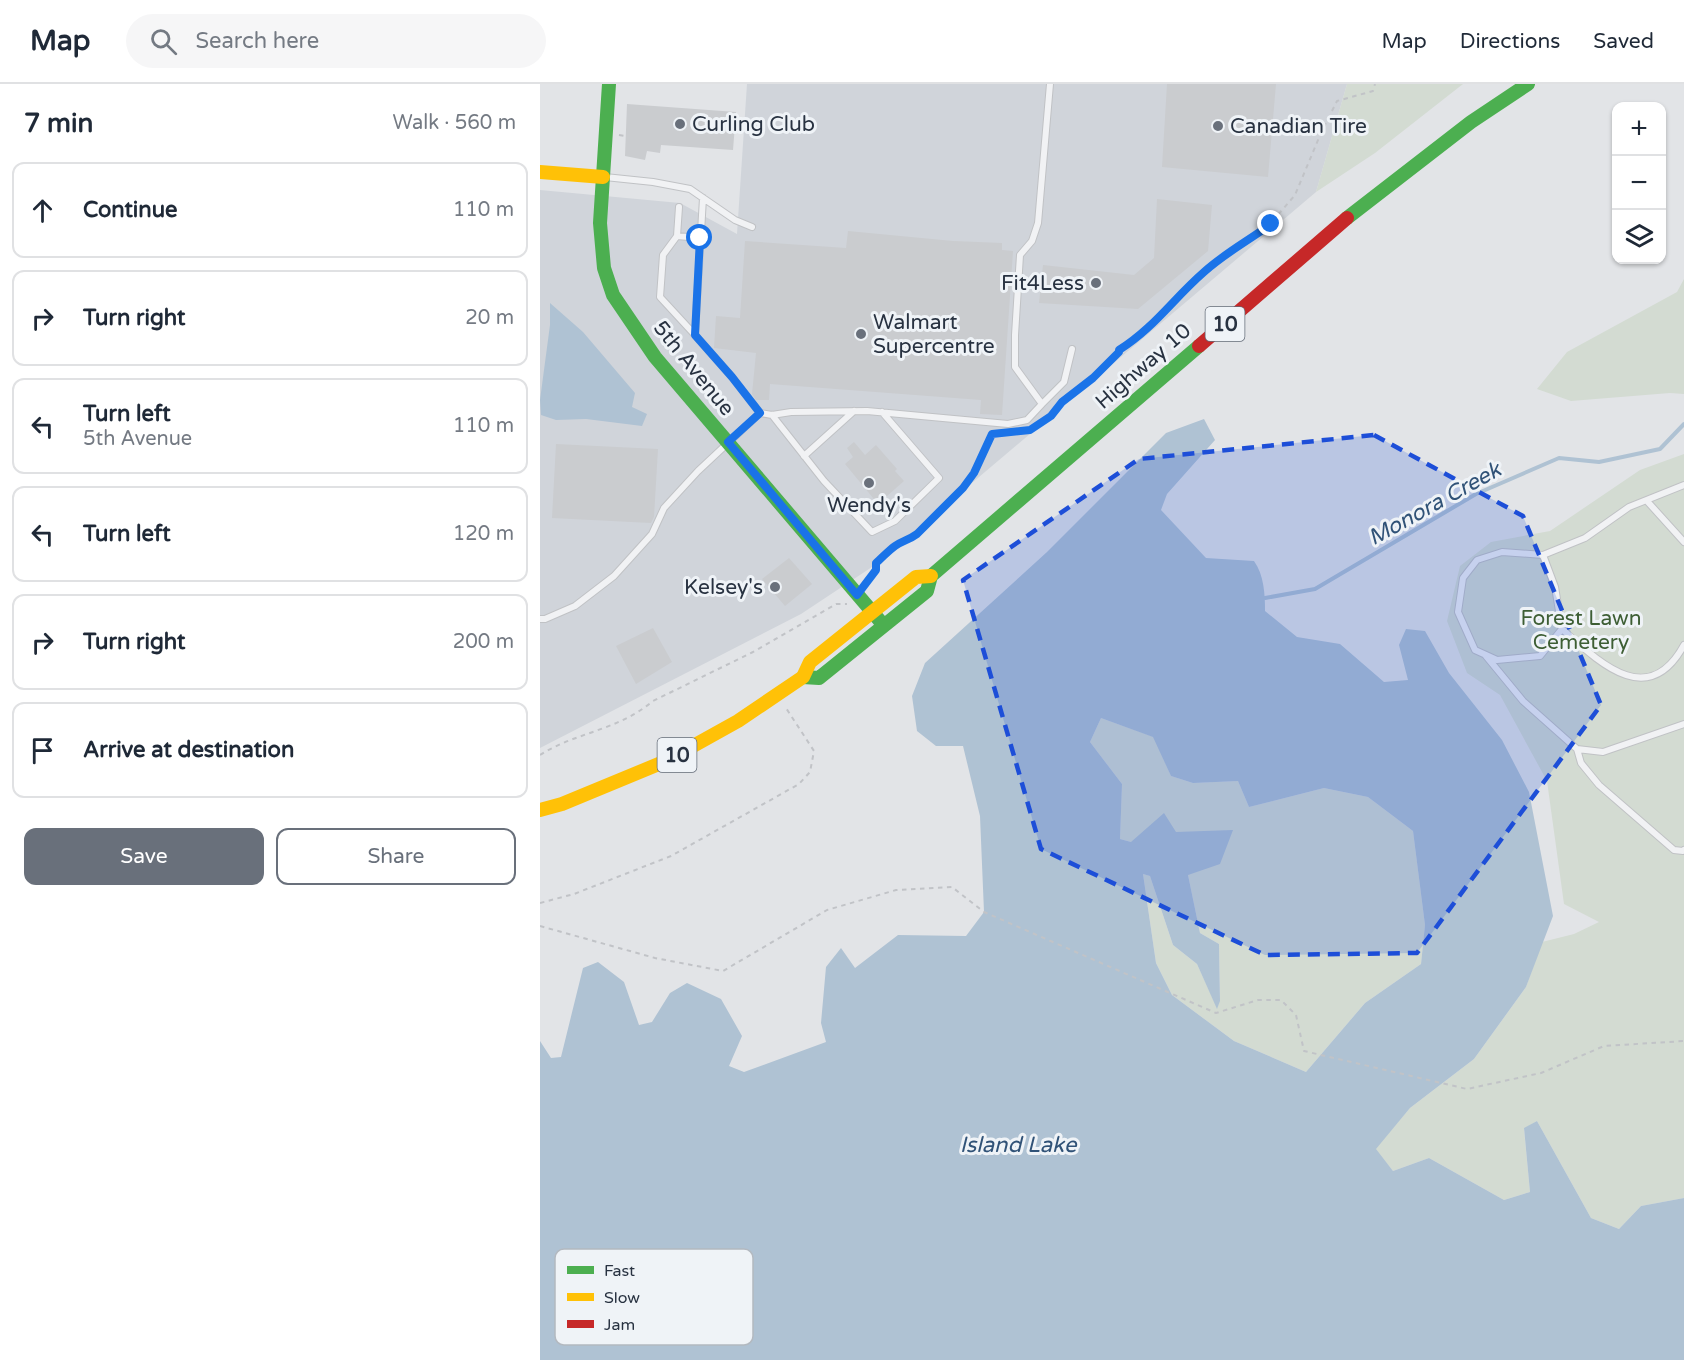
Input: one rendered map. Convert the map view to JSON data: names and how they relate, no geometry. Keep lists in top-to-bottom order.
{
  "streets": {
    "main road": ["10", "Highway 10", "5th Avenue"]
  },
  "crossings": [
    ["Highway 10", "5th Avenue"]
  ],
  "water": ["Monora Creek", "Island Lake"],
  "parks": ["Forest Lawn Cemetery"],
  "places": [
    "Curling Club",
    "Canadian Tire",
    "Fit4Less",
    "Walmart Supercentre",
    "Wendy's",
    "Kelsey's"
  ],
  "legend": ["Fast", "Slow", "Jam"],
  "page": {
    "header": "Map",
    "search": "Search here",
    "nav": ["Map", "Directions", "Saved"],
    "heading": ["7 min", "Walk · 560 m"],
    "map_buttons": ["+", "−"],
    "list": [
      ["Continue", "110 m"],
      ["Turn right", "20 m"],
      ["Turn left", "5th Avenue", "110 m"],
      ["Turn left", "120 m"],
      ["Turn right", "200 m"],
      "Arrive at destination"
    ],
    "buttons": ["Save", "Share"]
  }
}
